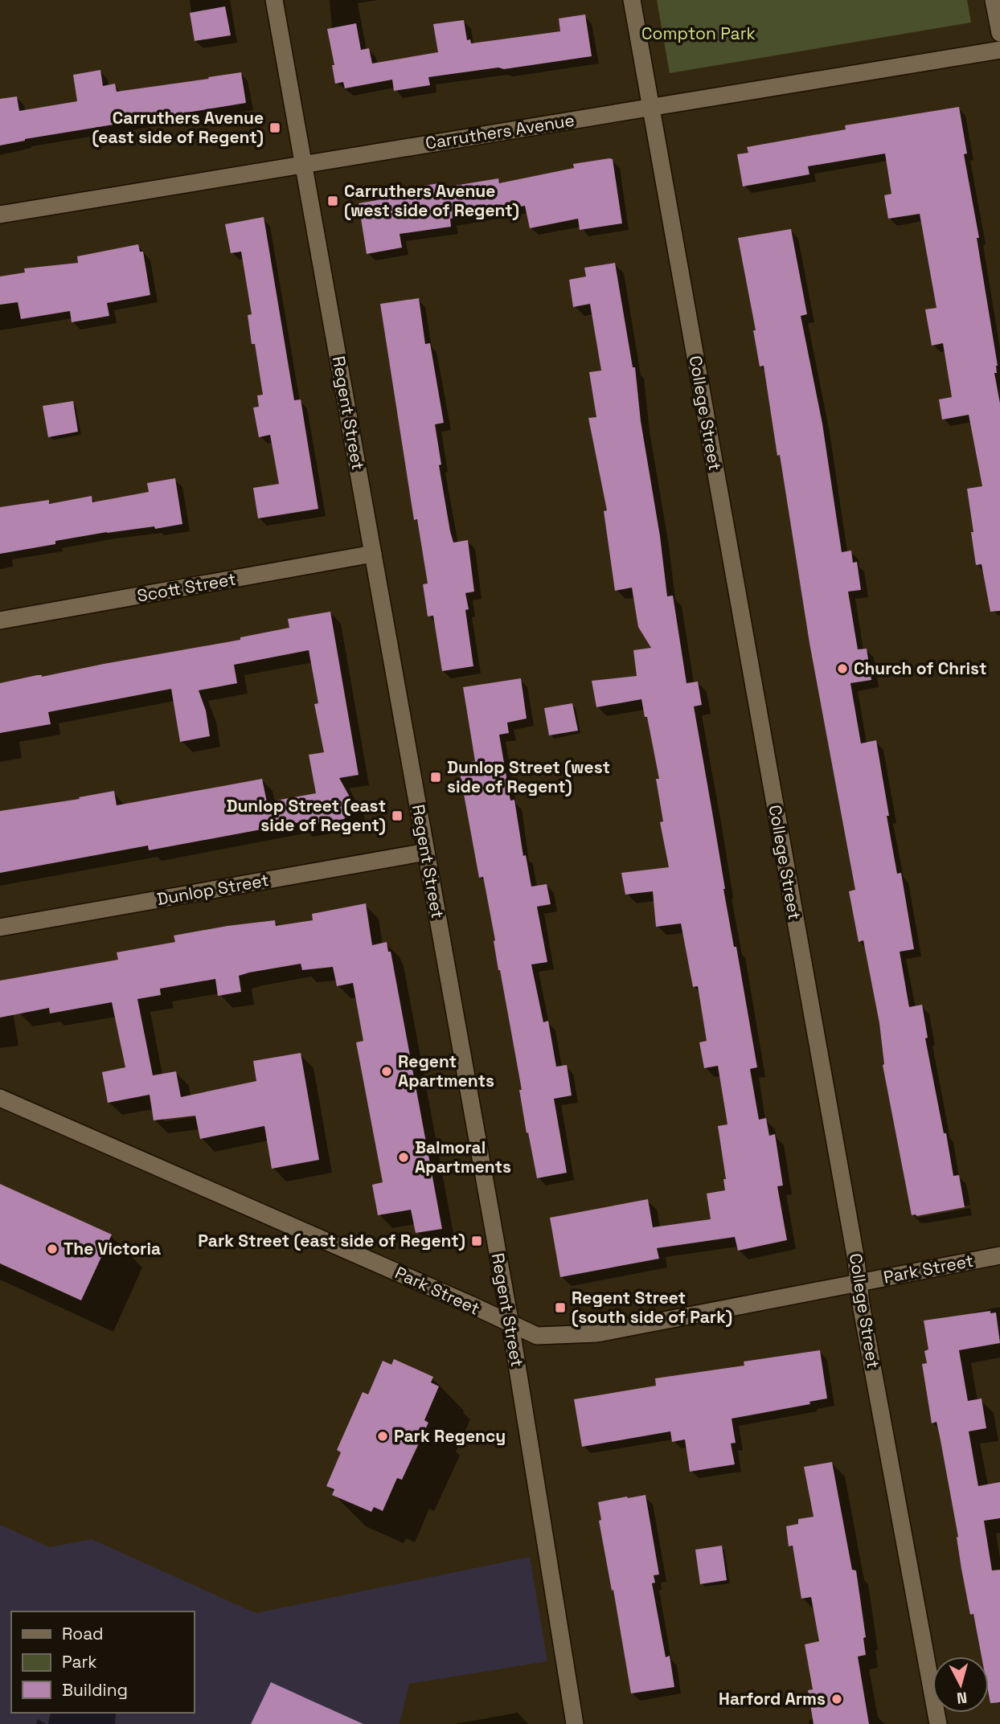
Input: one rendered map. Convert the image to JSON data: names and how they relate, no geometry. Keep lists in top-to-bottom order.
{
  "streets": {
    "street": [
      "Carruthers Avenue",
      "Regent Street",
      "College Street",
      "Scott Street",
      "Dunlop Street",
      "Park Street"
    ]
  },
  "crossings": [
    ["Carruthers Avenue", "Regent Street"],
    ["Carruthers Avenue", "College Street"],
    ["Regent Street", "Scott Street"],
    ["Regent Street", "Dunlop Street"],
    ["Regent Street", "Park Street"],
    ["College Street", "Park Street"]
  ],
  "parks": ["Compton Park"],
  "places": {
    "transit": [
      "Carruthers Avenue (east side of Regent)",
      "Carruthers Avenue (west side of Regent)",
      "Dunlop Street (west side of Regent)",
      "Dunlop Street (east side of Regent)",
      "Park Street (east side of Regent)",
      "Regent Street (south side of Park)"
    ],
    "other": [
      "Church of Christ",
      "Regent Apartments",
      "Balmoral Apartments",
      "The Victoria",
      "Park Regency",
      "Harford Arms"
    ]
  },
  "legend": ["Road", "Park", "Building"],
  "north": "bottom"
}
